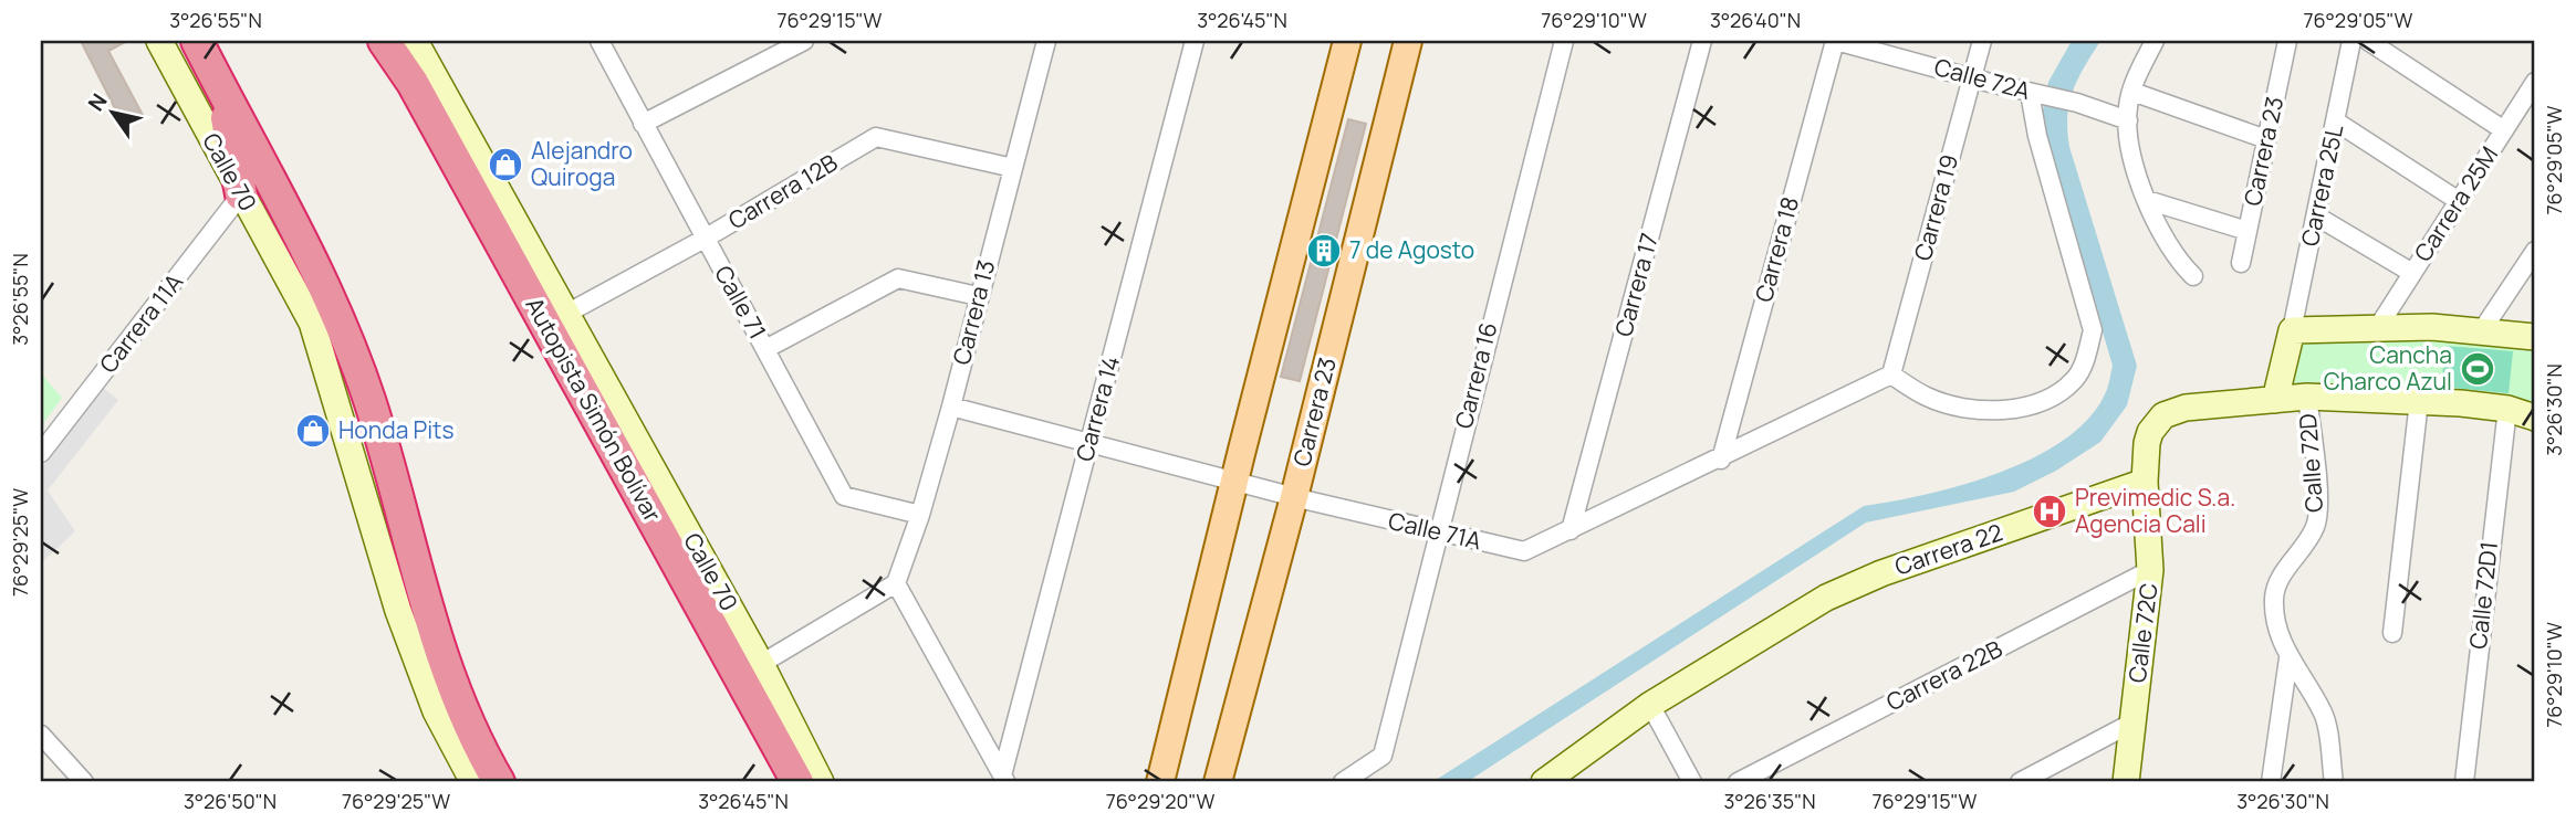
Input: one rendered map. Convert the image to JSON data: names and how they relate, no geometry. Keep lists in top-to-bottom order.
{
  "streets": {
    "highway": ["Autopista Simón Bolívar"],
    "main road": ["Carrera 23"],
    "street": [
      "Calle 72A",
      "Calle 70",
      "Carrera 25L",
      "Carrera 12B",
      "Carrera 25M",
      "Carrera 19",
      "Carrera 18",
      "Carrera 17",
      "Calle 71",
      "Carrera 13",
      "Carrera 11A",
      "Carrera 16",
      "Carrera 14",
      "Calle 72D",
      "Calle 71A",
      "Carrera 22",
      "Calle 72D1",
      "Calle 72C",
      "Carrera 22B"
    ]
  },
  "crossings": [
    ["Calle 72A", "Carrera 19"],
    ["Calle 72A", "Carrera 18"],
    ["Carrera 23", "Calle 71A"],
    ["Calle 70", "Carrera 12B"],
    ["Calle 70", "Carrera 11A"],
    ["Calle 70", "Autopista Simón Bolívar"],
    ["Carrera 12B", "Calle 71"],
    ["Carrera 12B", "Carrera 13"],
    ["Carrera 19", "Calle 71A"],
    ["Carrera 18", "Calle 71A"],
    ["Carrera 17", "Calle 71A"],
    ["Calle 71", "Carrera 13"],
    ["Carrera 13", "Calle 71A"],
    ["Carrera 16", "Calle 71A"],
    ["Carrera 14", "Calle 71A"],
    ["Carrera 22", "Calle 72C"],
    ["Calle 72C", "Carrera 22B"]
  ],
  "places": {
    "shop": ["Alejandro Quiroga", "Honda Pits"],
    "building": ["7 de Agosto"],
    "sports": ["Cancha Charco Azul"],
    "hospital": ["Previmedic S.a. Agencia Cali"]
  },
  "north": "top left",
  "coordinates": [
    "3°26'55\"N",
    "76°29'15\"W",
    "3°26'45\"N",
    "76°29'10\"W",
    "3°26'40\"N",
    "76°29'05\"W",
    "3°26'30\"N",
    "76°29'25\"W",
    "3°26'50\"N",
    "76°29'20\"W",
    "3°26'35\"N"
  ]
}
